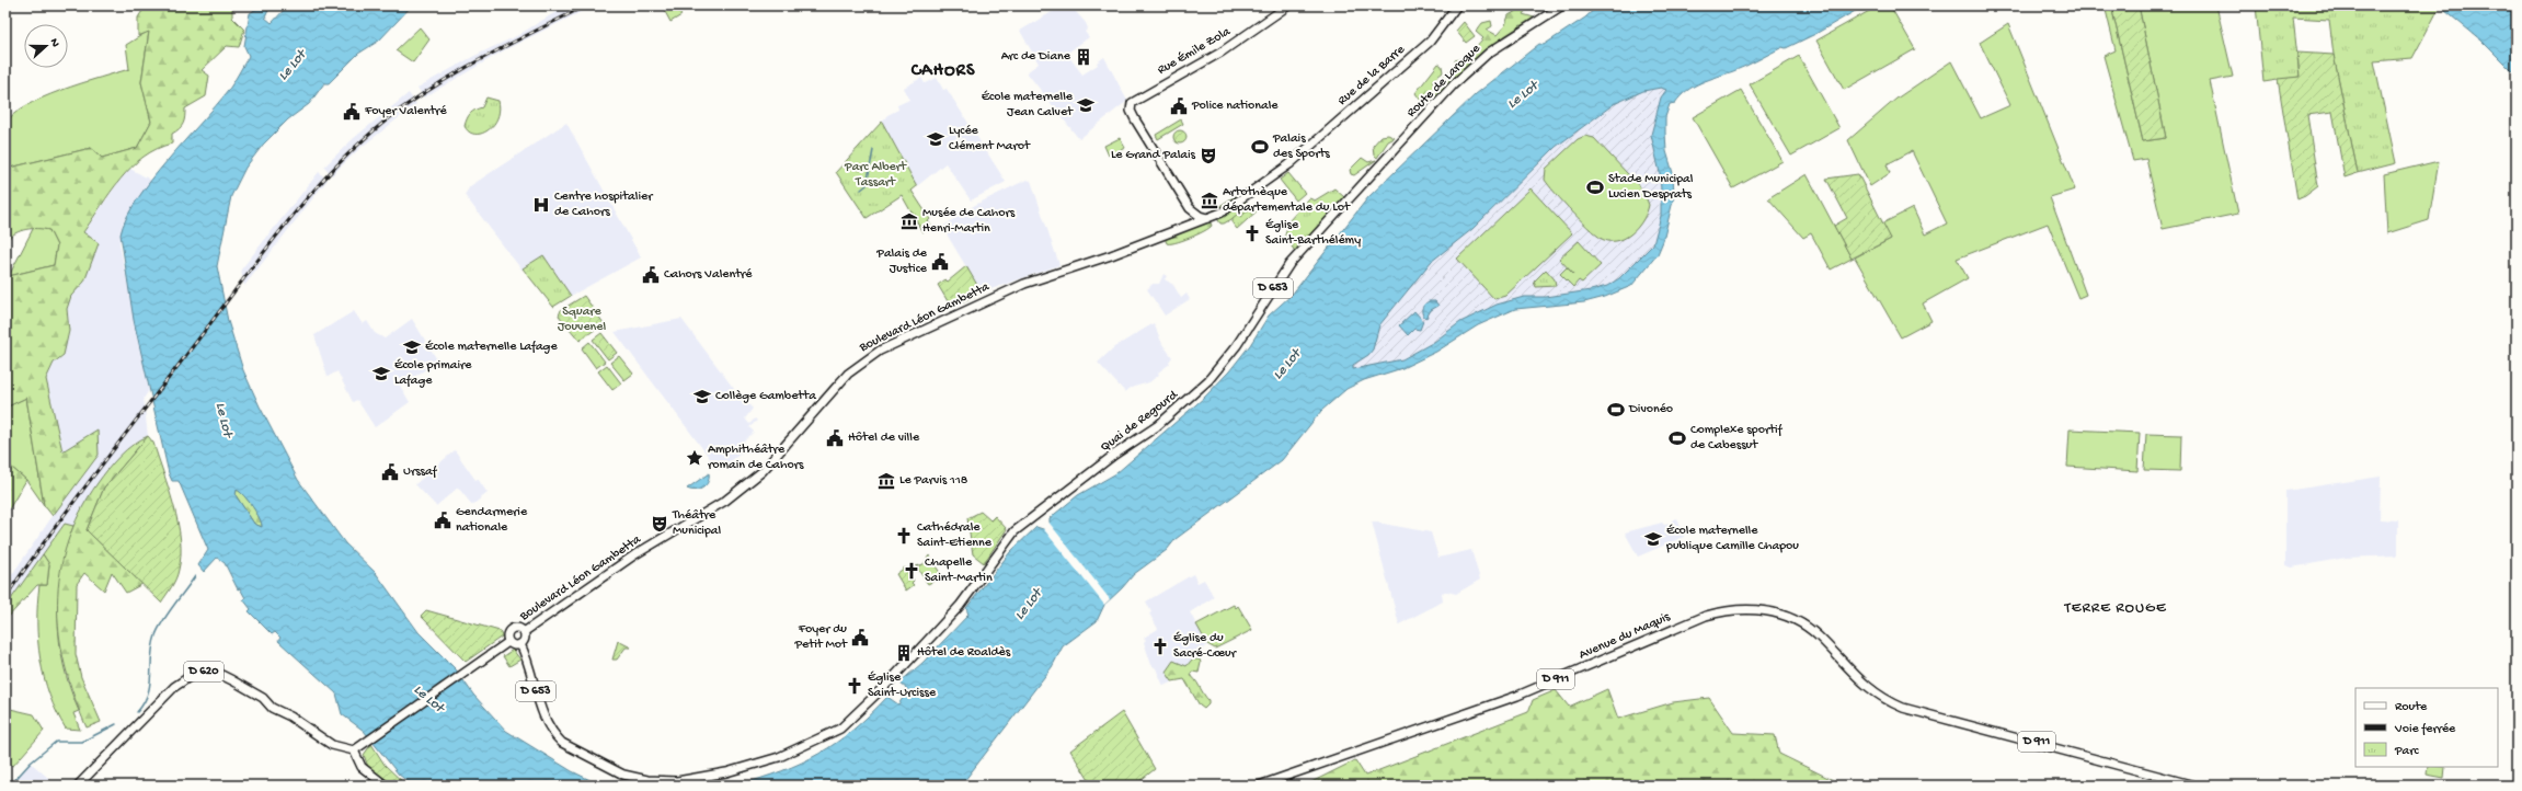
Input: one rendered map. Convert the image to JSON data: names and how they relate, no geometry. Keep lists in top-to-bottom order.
{
  "streets": {
    "main road": [
      "Rue Émile Zola",
      "Rue de la Barre",
      "Route de Laroque",
      "D 653",
      "Boulevard Léon Gambetta",
      "Quai de Regourd",
      "Avenue du Maquis",
      "D 620",
      "D 911"
    ]
  },
  "crossings": [
    ["Rue de la Barre", "Boulevard Léon Gambetta"],
    ["Route de Laroque", "Quai de Regourd"],
    ["Boulevard Léon Gambetta", "Quai de Regourd"]
  ],
  "districts": ["CAHORS", "TERRE ROUGE"],
  "water": ["Le Lot"],
  "parks": ["Parc Albert Tassart", "Square Jouvenel"],
  "places": {
    "building": ["Arc de Diane", "Hôtel de Roaldès"],
    "school or university": [
      "École maternelle Jean Calvet",
      "Lycée Clément Marot",
      "École maternelle Lafage",
      "École primaire Lafage",
      "Collège Gambetta",
      "École maternelle publique Camille Chapou"
    ],
    "public building": [
      "Police nationale",
      "Foyer Valentré",
      "Palais de Justice",
      "Cahors Valentré",
      "Hôtel de ville",
      "Urssaf",
      "Gendarmerie nationale",
      "Foyer du Petit Mot"
    ],
    "sports": [
      "Palais des Sports",
      "Stade Municipal Lucien Desprats",
      "Divonéo",
      "Complexe sportif de Cabessut"
    ],
    "theatre": ["Le Grand Palais", "Théâtre Municipal"],
    "museum": ["Artothèque départementale du Lot", "Musée de Cahors Henri-Martin", "Le Parvis 118"],
    "hospital": ["Centre hospitalier de Cahors"],
    "church": [
      "Église Saint-Barthélémy",
      "Cathédrale Saint-Etienne",
      "Chapelle Saint-Martin",
      "Église du Sacré-Cœur",
      "Église Saint-Urcisse"
    ],
    "place": ["Amphithéâtre romain de Cahors"]
  },
  "legend": ["Route", "Voie ferrée", "Parc"],
  "north": "right"
}
